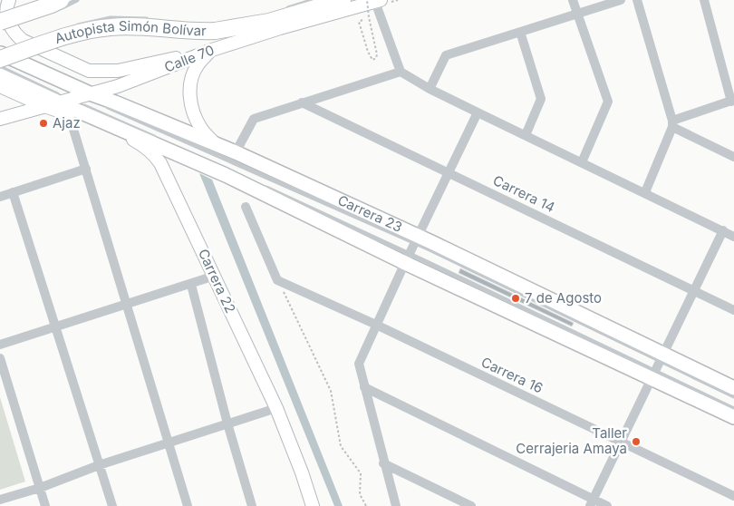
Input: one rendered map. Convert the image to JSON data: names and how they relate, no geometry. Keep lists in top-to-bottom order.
{
  "streets": {
    "highway": ["Autopista Simón Bolívar"],
    "main road": ["Carrera 23"],
    "street": [
      "Calle 70",
      "Carrera 14",
      "Carrera 22",
      "Carrera 16"
    ]
  },
  "crossings": [
    ["Autopista Simón Bolívar", "Carrera 23"],
    ["Calle 70", "Carrera 23"],
    ["Calle 70", "Carrera 22"],
    ["Carrera 23", "Carrera 22"]
  ],
  "places": ["Ajaz", "7 de Agosto", "Taller Cerrajeria Amaya"]
}
